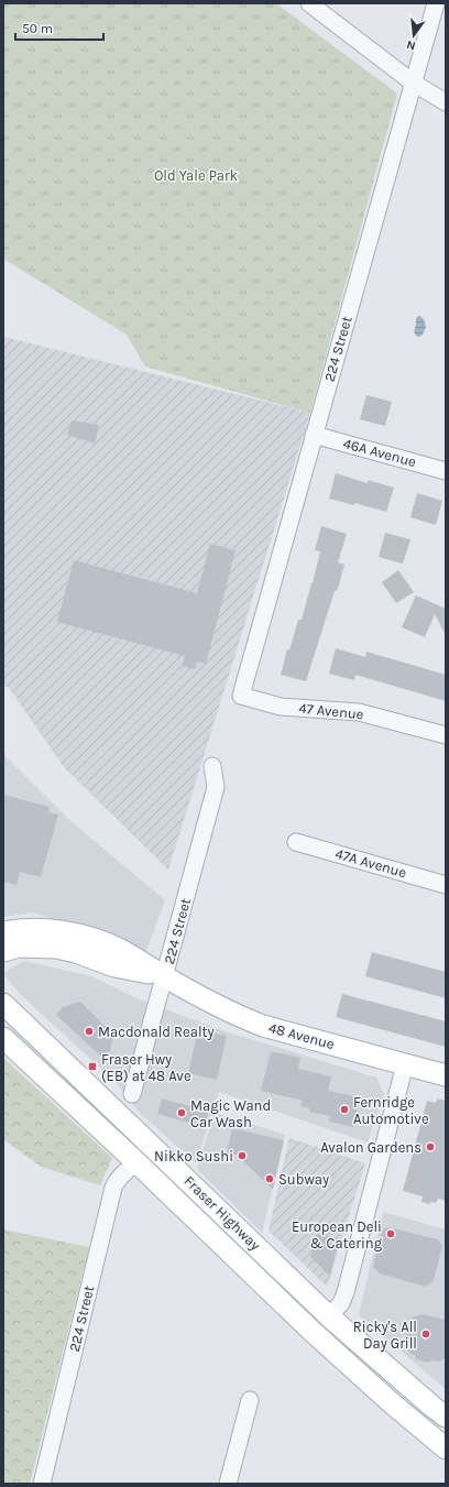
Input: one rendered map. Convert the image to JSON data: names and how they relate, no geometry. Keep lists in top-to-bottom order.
{
  "streets": {
    "main road": ["48 Avenue", "Fraser Highway"],
    "street": [
      "224 Street",
      "46A Avenue",
      "47 Avenue",
      "47A Avenue"
    ]
  },
  "crossings": [
    ["224 Street", "46A Avenue"],
    ["224 Street", "47 Avenue"],
    ["224 Street", "48 Avenue"],
    ["224 Street", "Fraser Highway"]
  ],
  "parks": ["Old Yale Park"],
  "places": {
    "other": [
      "Macdonald Realty",
      "Fernridge Automotive",
      "Magic Wand Car Wash",
      "Avalon Gardens",
      "Nikko Sushi",
      "Subway",
      "European Deli & Catering",
      "Ricky's All Day Grill"
    ],
    "transit": ["Fraser Hwy (EB) at 48 Ave"]
  },
  "scale_bar": "50 m",
  "north": "bottom"
}
